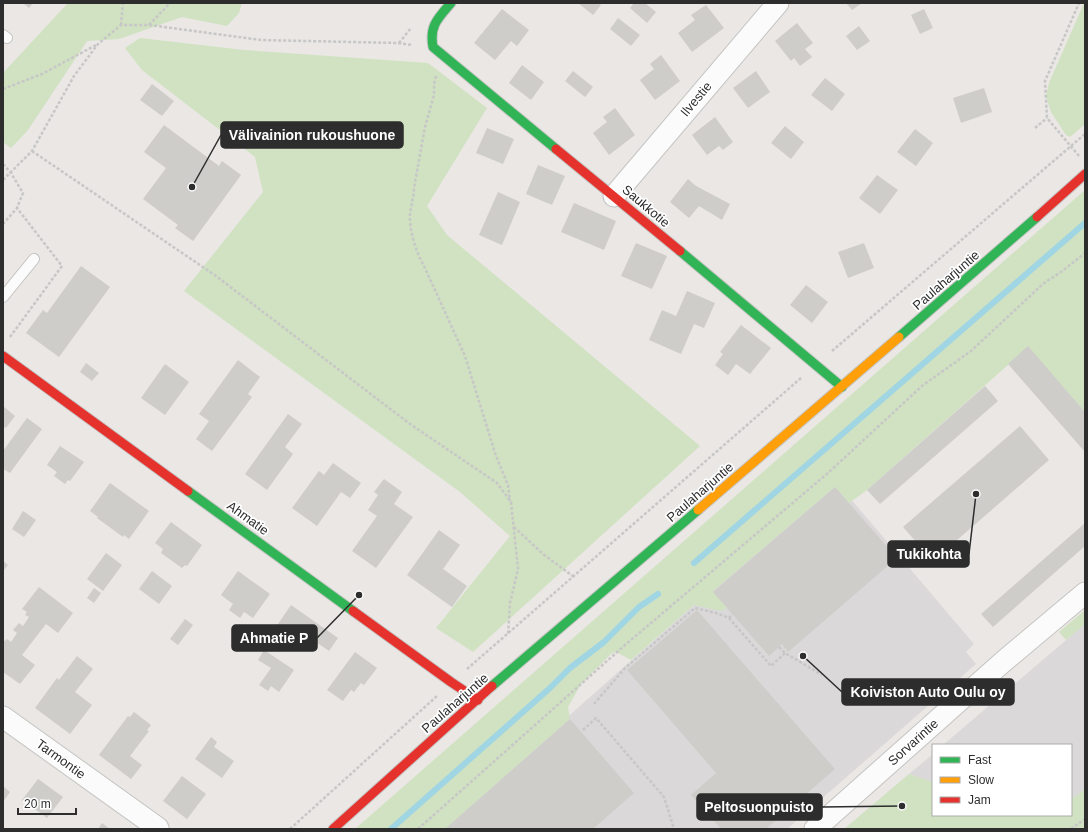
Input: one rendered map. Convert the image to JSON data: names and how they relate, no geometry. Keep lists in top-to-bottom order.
{
  "streets": {
    "street": [
      "Ilvestie",
      "Saukkotie",
      "Paulaharjuntie",
      "Ahmatie",
      "Sorvarintie",
      "Tarmontie"
    ]
  },
  "crossings": [
    ["Ilvestie", "Saukkotie"],
    ["Saukkotie", "Paulaharjuntie"],
    ["Paulaharjuntie", "Ahmatie"]
  ],
  "places": [
    "Välivainion rukoushuone",
    "Tukikohta",
    "Ahmatie P",
    "Koiviston Auto Oulu oy",
    "Peltosuonpuisto"
  ],
  "legend": ["Fast", "Slow", "Jam"],
  "scale_bar": "20 m"
}
